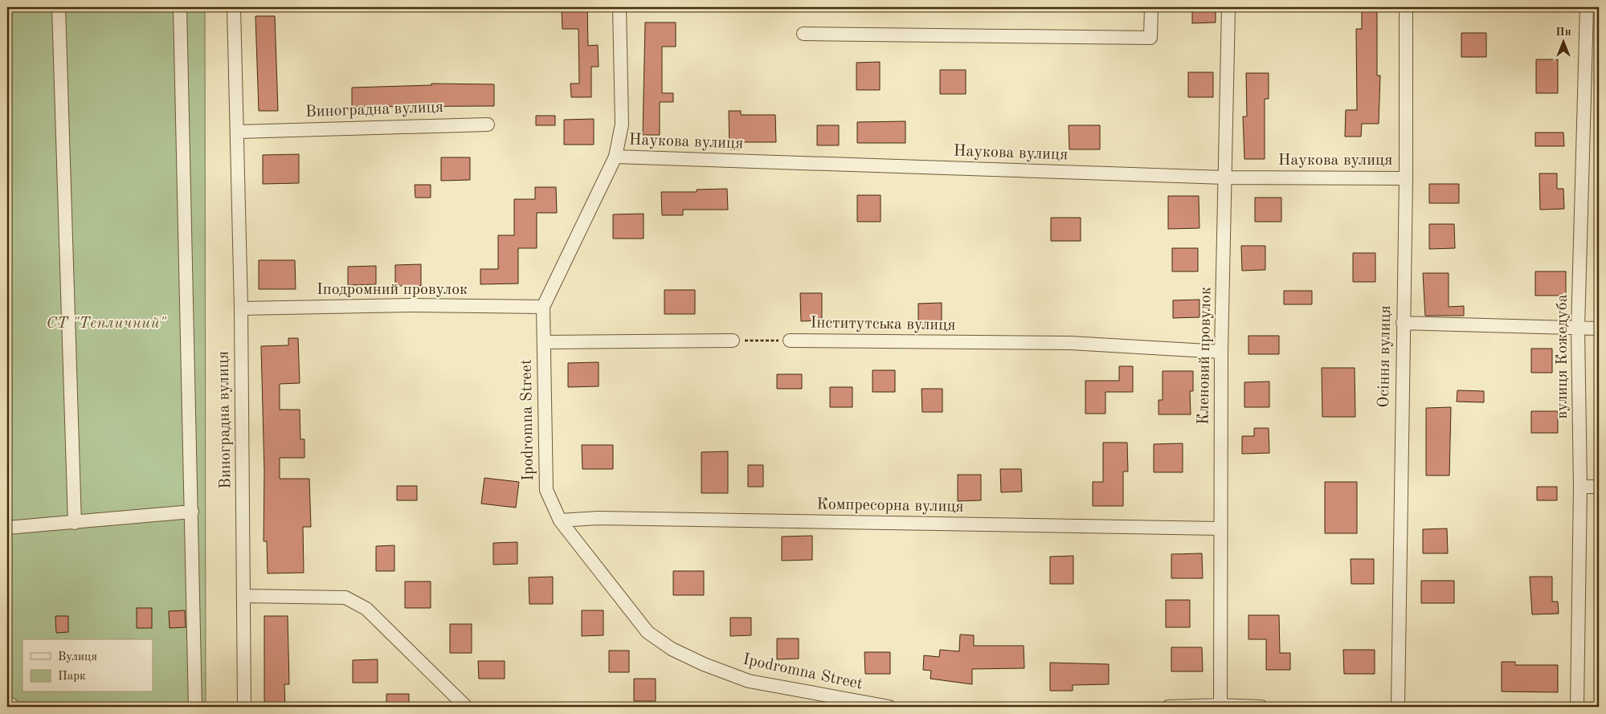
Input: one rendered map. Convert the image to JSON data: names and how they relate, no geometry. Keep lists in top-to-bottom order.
{
  "streets": {
    "street": [
      "Виноградна вулиця",
      "Наукова вулиця",
      "Іподромний провулок",
      "Інститутська вулиця",
      "Кленовий провулок",
      "Осіння вулиця",
      "вулиця Кожедуба",
      "Ipodromna Street",
      "Компресорна вулиця"
    ]
  },
  "crossings": [
    ["Виноградна вулиця", "Іподромний провулок"],
    ["Наукова вулиця", "Кленовий провулок"],
    ["Наукова вулиця", "Осіння вулиця"],
    ["Наукова вулиця", "Ipodromna Street"],
    ["Іподромний провулок", "Ipodromna Street"],
    ["Інститутська вулиця", "Кленовий провулок"],
    ["Кленовий провулок", "Компресорна вулиця"],
    ["Ipodromna Street", "Компресорна вулиця"]
  ],
  "parks": ["СТ \"Тепличний\""],
  "legend": ["Вулиця", "Парк"],
  "north": "top"
}
